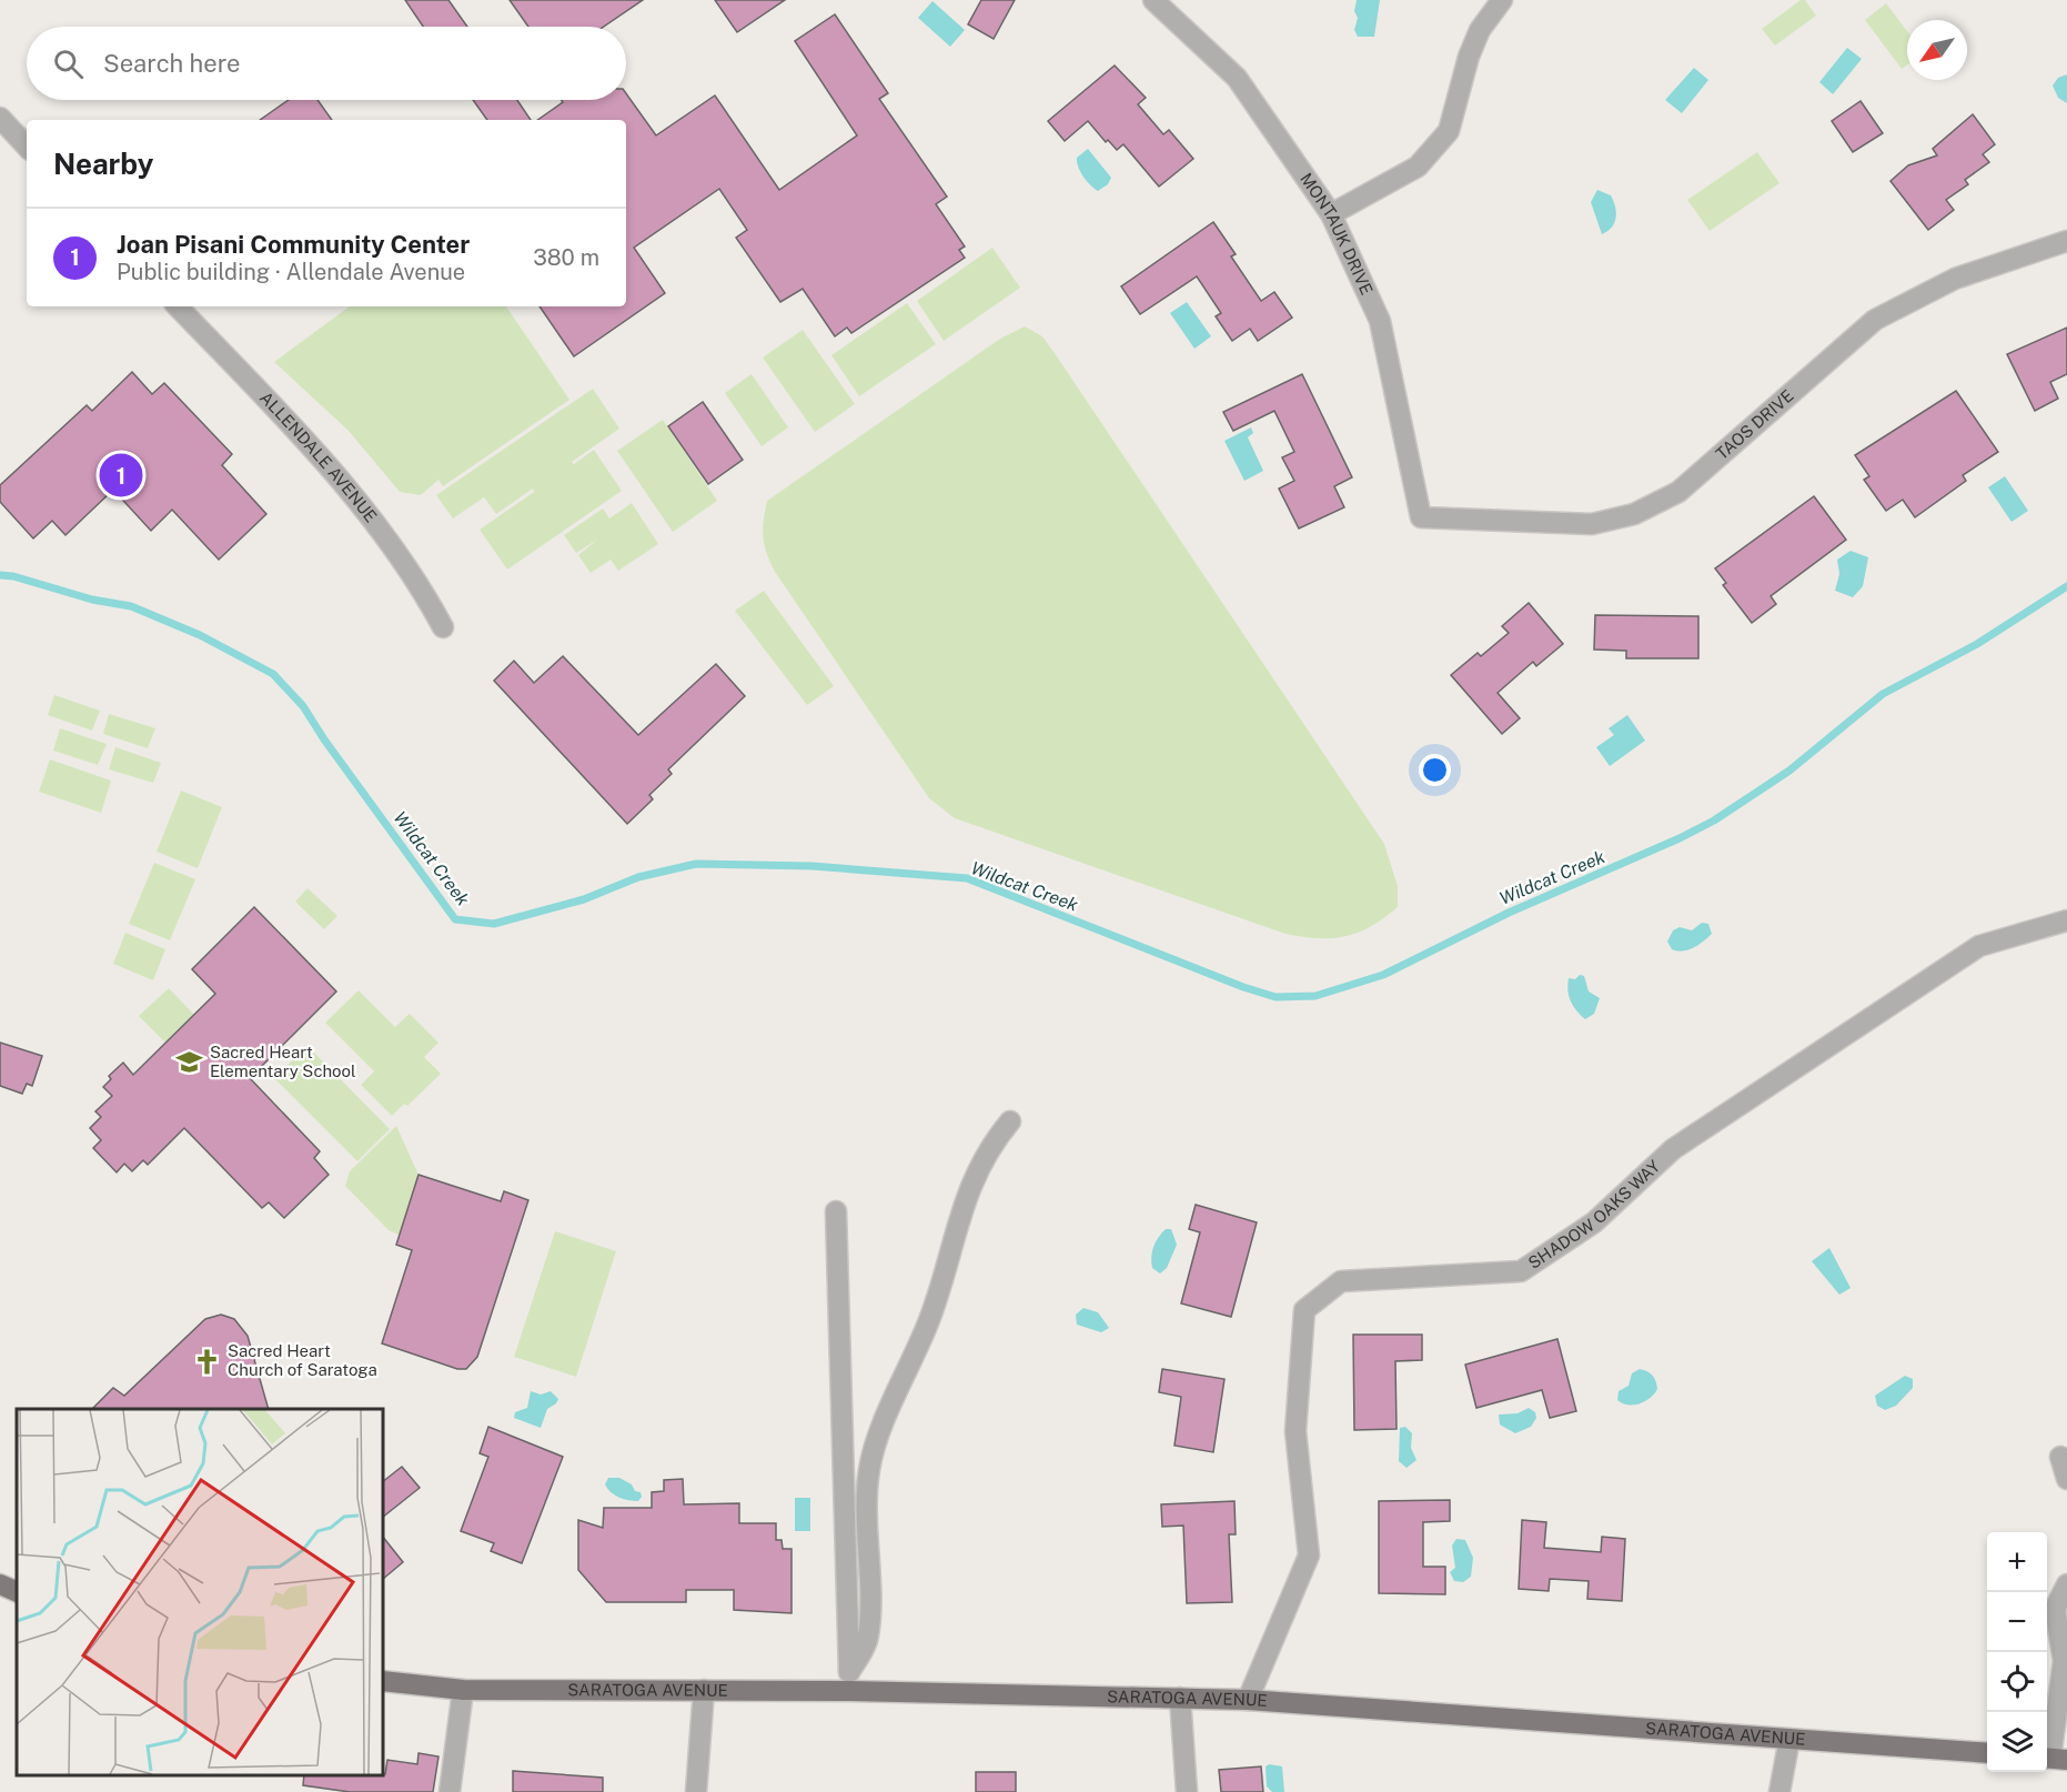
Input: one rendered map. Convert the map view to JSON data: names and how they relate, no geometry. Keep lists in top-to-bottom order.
{
  "streets": {
    "main road": ["SARATOGA AVENUE"],
    "street": [
      "MONTAUK DRIVE",
      "TAOS DRIVE",
      "ALLENDALE AVENUE",
      "SHADOW OAKS WAY"
    ]
  },
  "crossings": [
    ["MONTAUK DRIVE", "TAOS DRIVE"],
    ["SHADOW OAKS WAY", "SARATOGA AVENUE"]
  ],
  "water": ["Wildcat Creek"],
  "places": {
    "school or university": ["Sacred Heart Elementary School"],
    "church": ["Sacred Heart Church of Saratoga"]
  },
  "north": "bottom left",
  "page": {
    "search": "Search here",
    "heading": "Nearby",
    "list": [
      {
        "mark": "1",
        "name": "Joan Pisani Community Center",
        "note": "Public building · Allendale Avenue",
        "value": "380 m"
      }
    ],
    "pins": "1",
    "map_buttons": ["+", "−"]
  }
}
